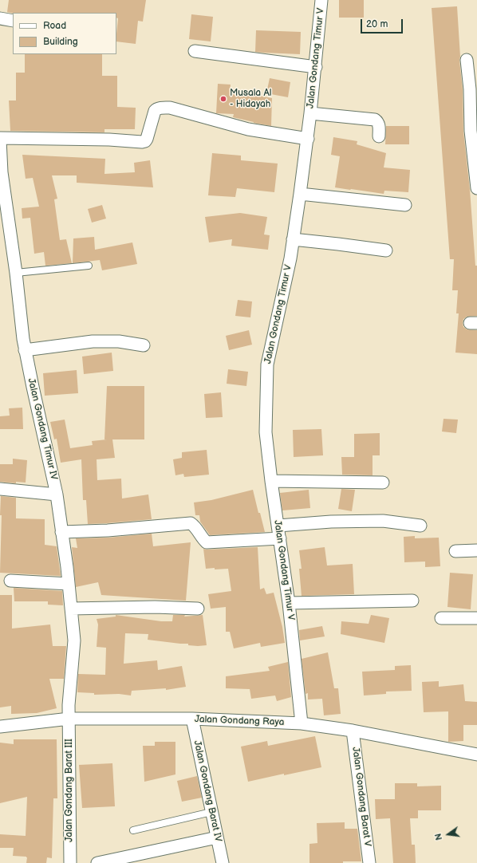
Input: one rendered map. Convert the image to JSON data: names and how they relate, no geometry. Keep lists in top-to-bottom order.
{
  "streets": {
    "street": [
      "Jalan Gondang Timur V",
      "Jalan Gondang Timur IV",
      "Jalan Gondang Raya",
      "Jalan Gondang Barat III",
      "Jalan Gondang Barat IV",
      "Jalan Gondang Barat V"
    ]
  },
  "crossings": [
    ["Jalan Gondang Timur V", "Jalan Gondang Raya"],
    ["Jalan Gondang Timur IV", "Jalan Gondang Raya"],
    ["Jalan Gondang Timur IV", "Jalan Gondang Barat III"],
    ["Jalan Gondang Raya", "Jalan Gondang Barat III"],
    ["Jalan Gondang Raya", "Jalan Gondang Barat IV"],
    ["Jalan Gondang Raya", "Jalan Gondang Barat V"]
  ],
  "places": ["Musala Al - Hidayah"],
  "legend": ["Road", "Building"],
  "scale_bar": "20 m",
  "north": "left"
}
